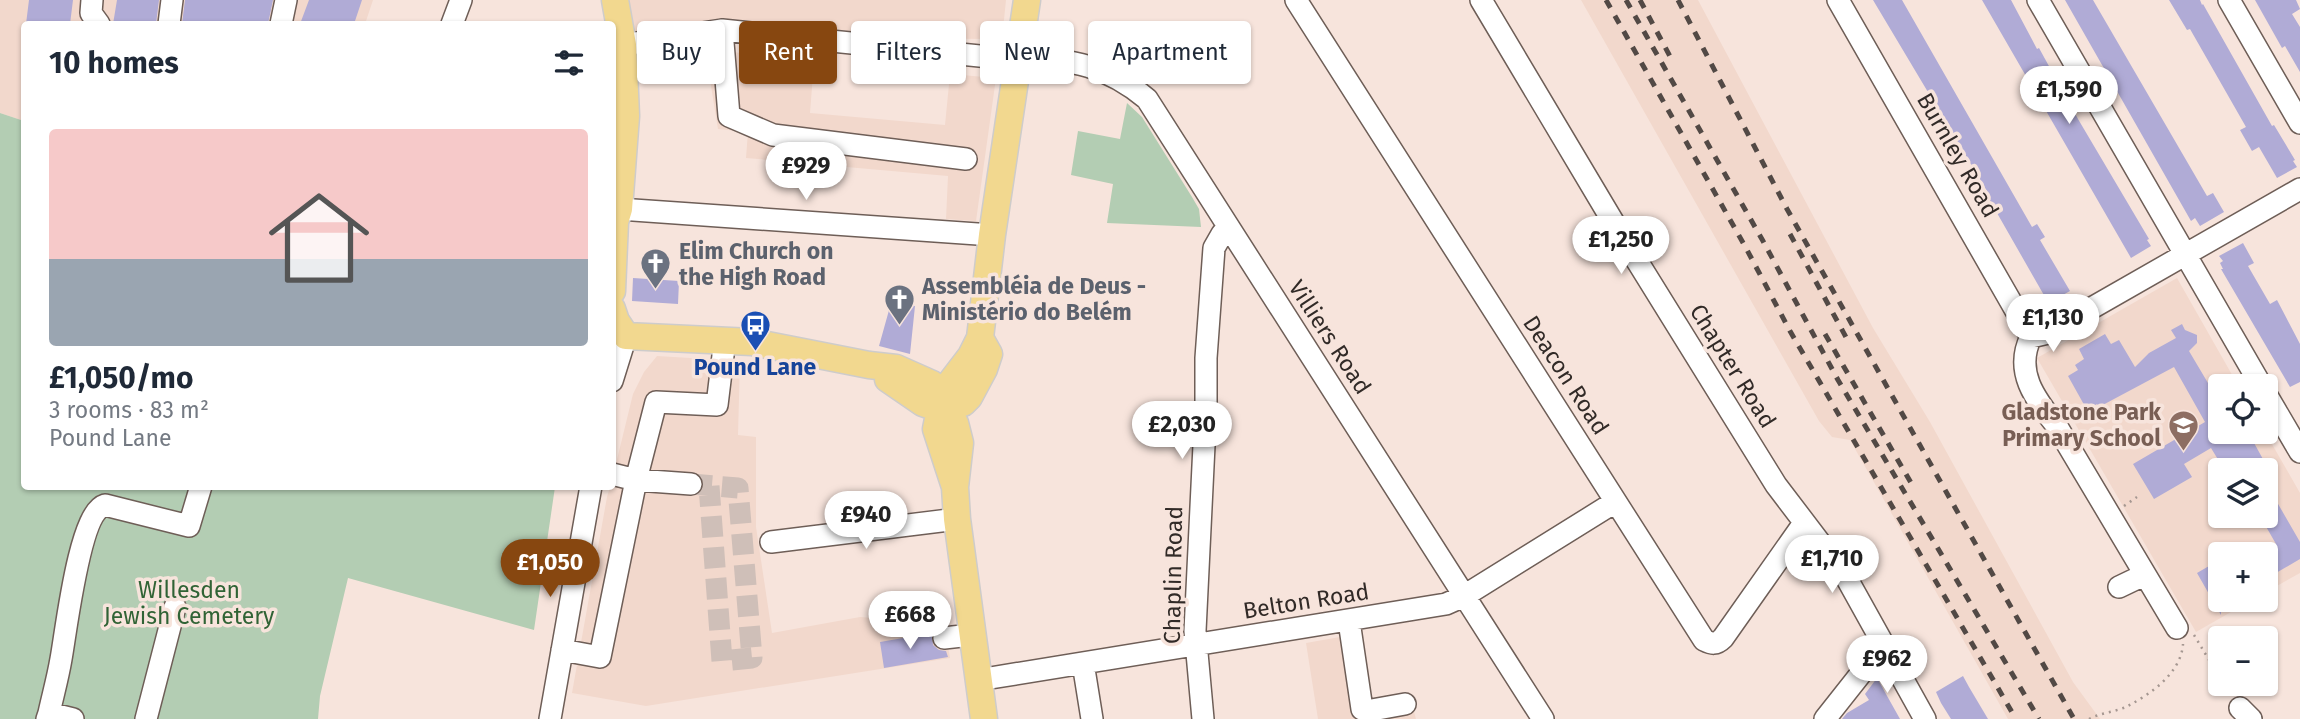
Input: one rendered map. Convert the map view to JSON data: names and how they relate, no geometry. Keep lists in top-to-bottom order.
{
  "streets": {
    "street": [
      "Burnley Road",
      "Villiers Road",
      "Chapter Road",
      "Deacon Road",
      "Chaplin Road",
      "Belton Road"
    ]
  },
  "crossings": [
    ["Villiers Road", "Chaplin Road"],
    ["Villiers Road", "Belton Road"],
    ["Chapter Road", "Deacon Road"],
    ["Deacon Road", "Belton Road"],
    ["Chaplin Road", "Belton Road"]
  ],
  "parks": ["Willesden Jewish Cemetery"],
  "places": {
    "church": ["Elim Church on the High Road", "Assembléia de Deus - Ministério do Belém"],
    "bus stop": ["Pound Lane"],
    "school or university": ["Gladstone Park Primary School"]
  },
  "page": {
    "chip": [
      "Buy",
      "Rent",
      "Filters",
      "New",
      "Apartment"
    ],
    "heading": "10 homes",
    "price": [
      "£1,590",
      "£929",
      "£1,250",
      "£1,130",
      "£2,030",
      "£940",
      "£1,710",
      "£1,050",
      "£668",
      "£962"
    ],
    "list": [
      {
        "name": "£1,050/mo",
        "note": "3 rooms · 83 m² · Pound Lane"
      }
    ],
    "map_buttons": ["+", "−"]
  }
}
